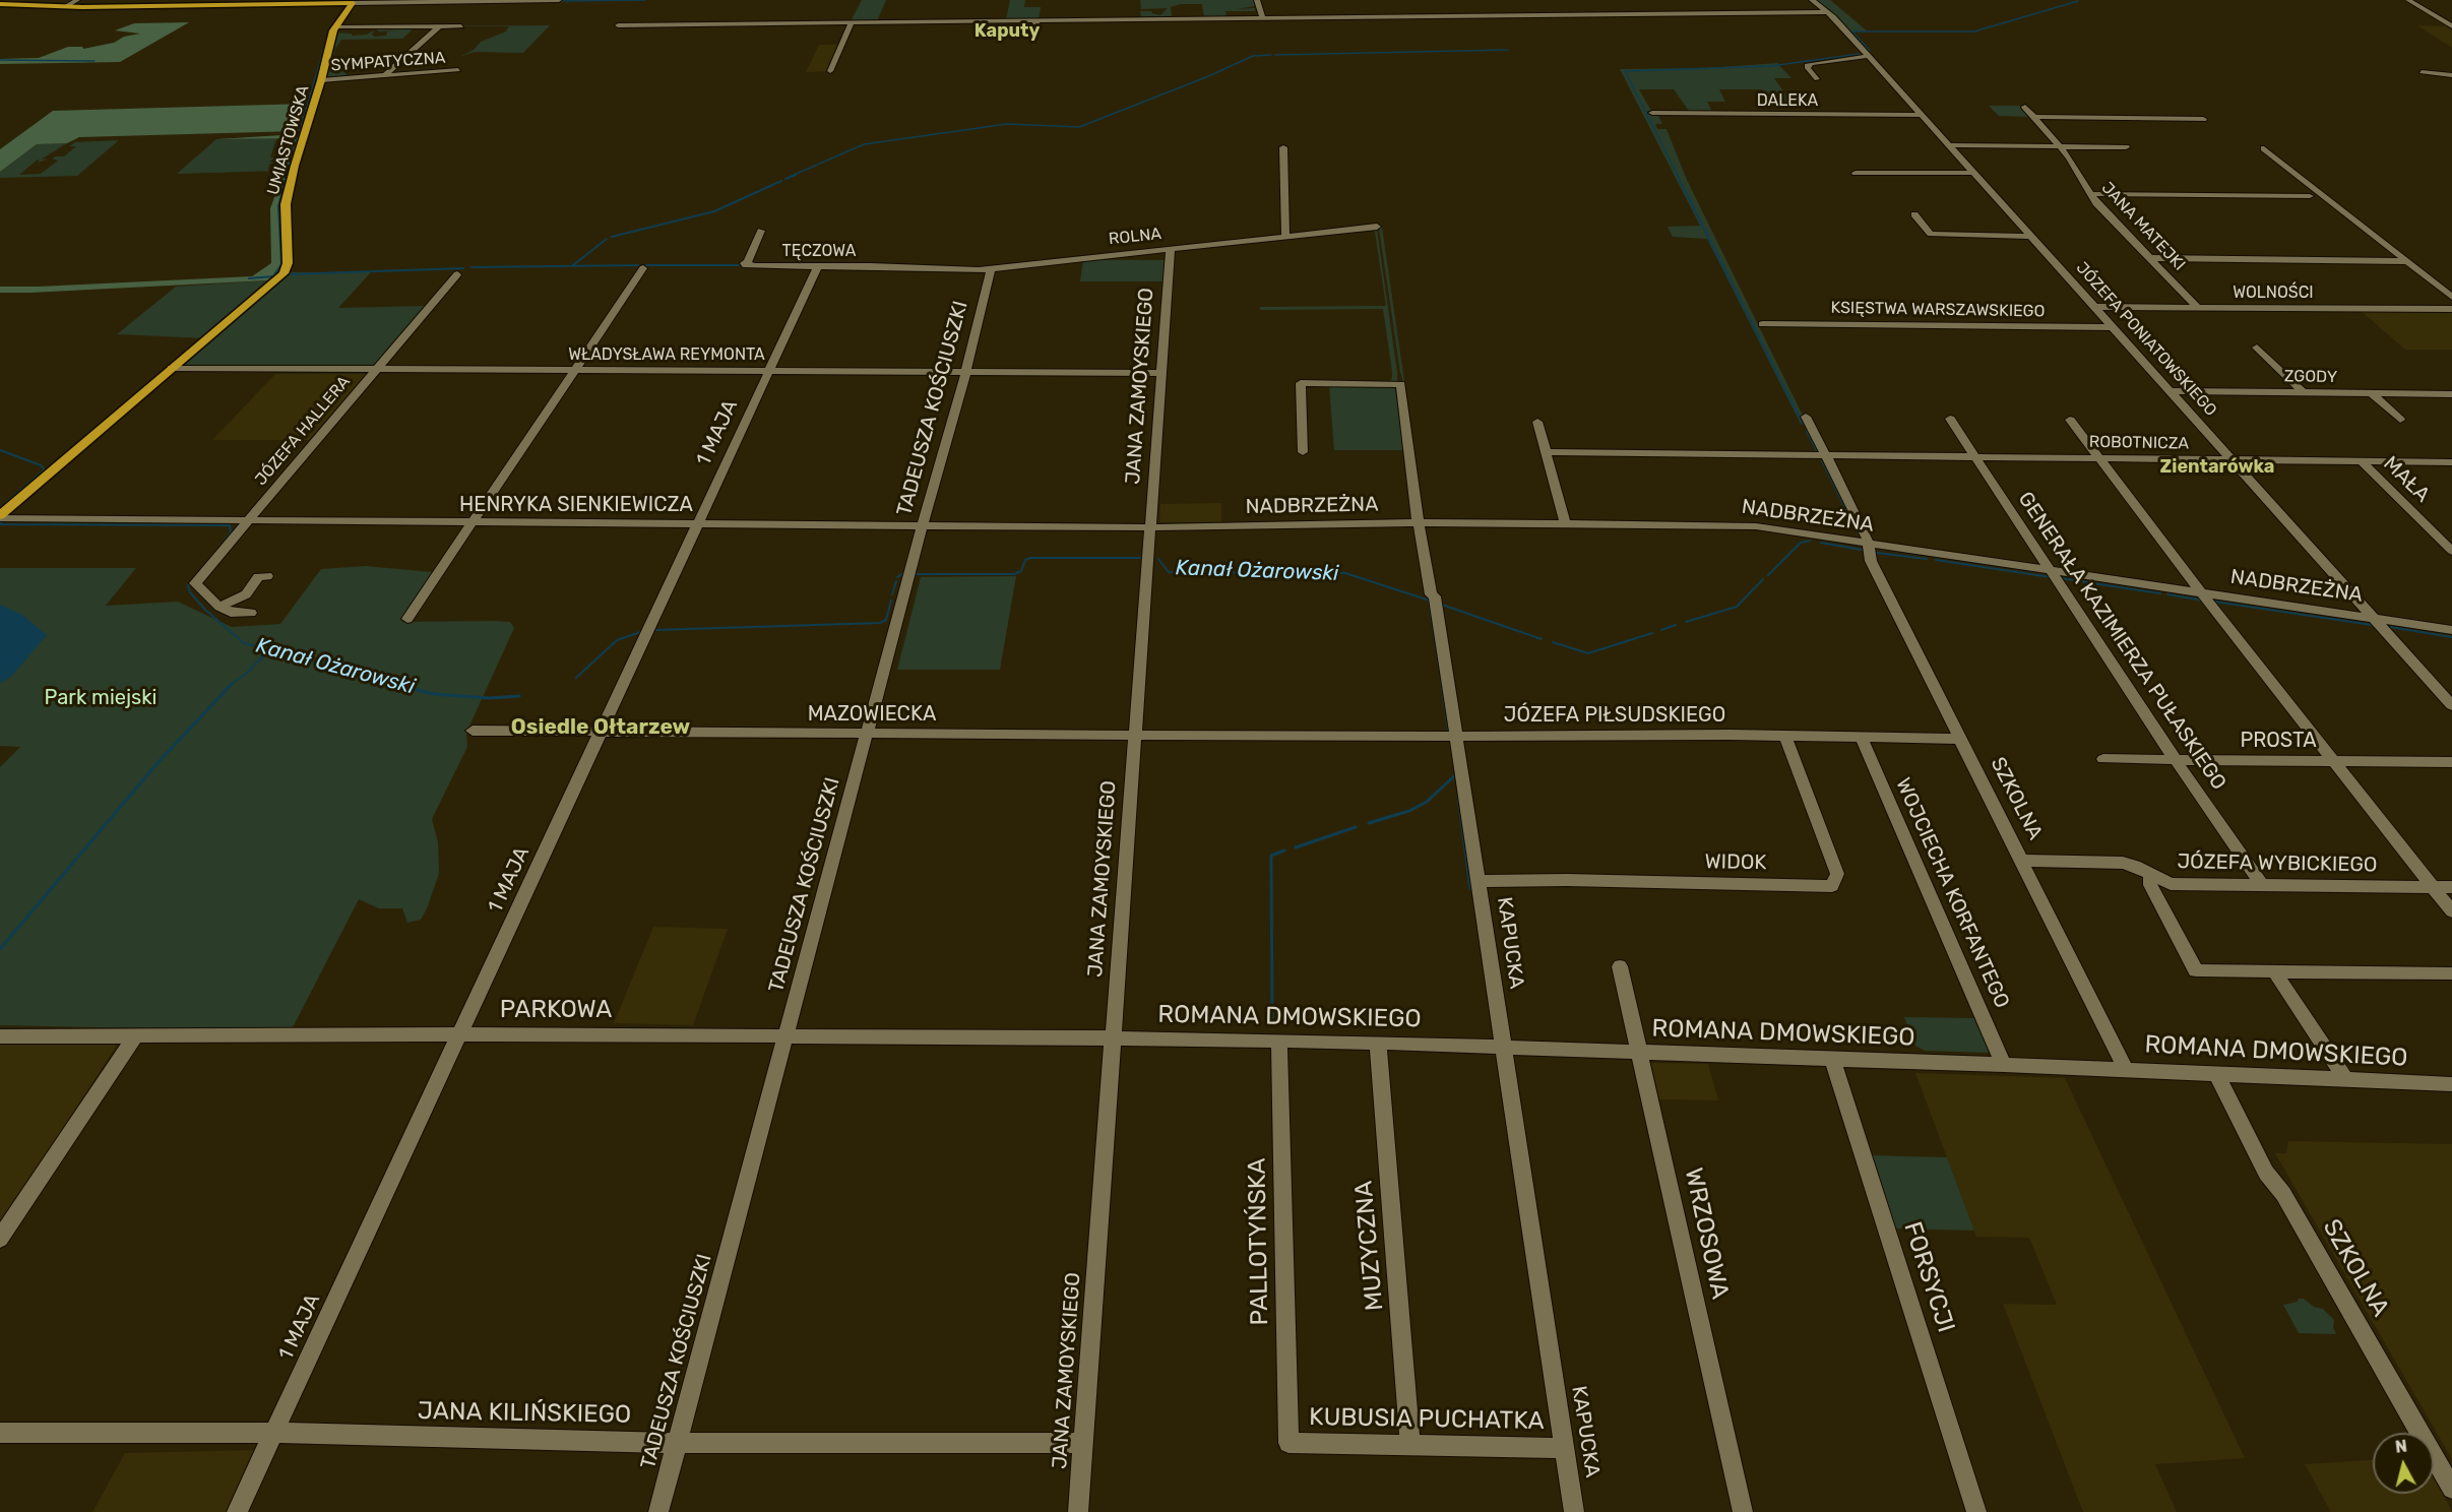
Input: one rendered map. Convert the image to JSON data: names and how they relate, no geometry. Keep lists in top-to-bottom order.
{
  "streets": {
    "main road": ["UMIASTOWSKA"],
    "street": [
      "SYMPATYCZNA",
      "DALEKA",
      "JANA MATEJKI",
      "ROLNA",
      "TĘCZOWA",
      "WOLNOŚCI",
      "KSIĘSTWA WARSZAWSKIEGO",
      "JÓZEFA PONIATOWSKIEGO",
      "WŁADYSŁAWA REYMONTA",
      "ZGODY",
      "JANA ZAMOYSKIEGO",
      "TADEUSZA KOŚCIUSZKI",
      "JÓZEFA HALLERA",
      "1 MAJA",
      "ROBOTNICZA",
      "MAŁA",
      "HENRYKA SIENKIEWICZA",
      "NADBRZEŻNA",
      "GENERAŁA KAZIMIERZA PUŁASKIEGO",
      "MAZOWIECKA",
      "JÓZEFA PIŁSUDSKIEGO",
      "PROSTA",
      "SZKOLNA",
      "WIDOK",
      "JÓZEFA WYBICKIEGO",
      "WOJCIECHA KORFANTEGO",
      "KAPUCKA",
      "PARKOWA",
      "ROMANA DMOWSKIEGO",
      "WRZOSOWA",
      "PALLOTYŃSKA",
      "MUZYCZNA",
      "FORSYCJI",
      "JANA KILIŃSKIEGO",
      "KUBUSIA PUCHATKA"
    ]
  },
  "crossings": [
    ["SYMPATYCZNA", "UMIASTOWSKA"],
    ["DALEKA", "JÓZEFA PONIATOWSKIEGO"],
    ["UMIASTOWSKA", "WŁADYSŁAWA REYMONTA"],
    ["UMIASTOWSKA", "HENRYKA SIENKIEWICZA"],
    ["JANA MATEJKI", "WOLNOŚCI"],
    ["ROLNA", "TĘCZOWA"],
    ["ROLNA", "JANA ZAMOYSKIEGO"],
    ["ROLNA", "TADEUSZA KOŚCIUSZKI"],
    ["TĘCZOWA", "1 MAJA"],
    ["WOLNOŚCI", "JÓZEFA PONIATOWSKIEGO"],
    ["KSIĘSTWA WARSZAWSKIEGO", "JÓZEFA PONIATOWSKIEGO"],
    ["JÓZEFA PONIATOWSKIEGO", "ZGODY"],
    ["JÓZEFA PONIATOWSKIEGO", "ROBOTNICZA"],
    ["JÓZEFA PONIATOWSKIEGO", "NADBRZEŻNA"],
    ["WŁADYSŁAWA REYMONTA", "JANA ZAMOYSKIEGO"],
    ["WŁADYSŁAWA REYMONTA", "TADEUSZA KOŚCIUSZKI"],
    ["WŁADYSŁAWA REYMONTA", "JÓZEFA HALLERA"],
    ["WŁADYSŁAWA REYMONTA", "1 MAJA"],
    ["JANA ZAMOYSKIEGO", "HENRYKA SIENKIEWICZA"],
    ["JANA ZAMOYSKIEGO", "NADBRZEŻNA"],
    ["JANA ZAMOYSKIEGO", "MAZOWIECKA"],
    ["JANA ZAMOYSKIEGO", "PARKOWA"],
    ["JANA ZAMOYSKIEGO", "ROMANA DMOWSKIEGO"],
    ["JANA ZAMOYSKIEGO", "JANA KILIŃSKIEGO"],
    ["TADEUSZA KOŚCIUSZKI", "HENRYKA SIENKIEWICZA"],
    ["TADEUSZA KOŚCIUSZKI", "MAZOWIECKA"],
    ["TADEUSZA KOŚCIUSZKI", "PARKOWA"],
    ["TADEUSZA KOŚCIUSZKI", "JANA KILIŃSKIEGO"],
    ["JÓZEFA HALLERA", "HENRYKA SIENKIEWICZA"],
    ["1 MAJA", "HENRYKA SIENKIEWICZA"],
    ["1 MAJA", "MAZOWIECKA"],
    ["1 MAJA", "PARKOWA"],
    ["1 MAJA", "JANA KILIŃSKIEGO"],
    ["ROBOTNICZA", "MAŁA"],
    ["ROBOTNICZA", "GENERAŁA KAZIMIERZA PUŁASKIEGO"],
    ["ROBOTNICZA", "SZKOLNA"],
    ["HENRYKA SIENKIEWICZA", "NADBRZEŻNA"],
    ["NADBRZEŻNA", "GENERAŁA KAZIMIERZA PUŁASKIEGO"],
    ["NADBRZEŻNA", "SZKOLNA"],
    ["NADBRZEŻNA", "KAPUCKA"],
    ["GENERAŁA KAZIMIERZA PUŁASKIEGO", "PROSTA"],
    ["GENERAŁA KAZIMIERZA PUŁASKIEGO", "JÓZEFA WYBICKIEGO"],
    ["MAZOWIECKA", "JÓZEFA PIŁSUDSKIEGO"],
    ["JÓZEFA PIŁSUDSKIEGO", "SZKOLNA"],
    ["JÓZEFA PIŁSUDSKIEGO", "WIDOK"],
    ["JÓZEFA PIŁSUDSKIEGO", "WOJCIECHA KORFANTEGO"],
    ["JÓZEFA PIŁSUDSKIEGO", "KAPUCKA"],
    ["SZKOLNA", "JÓZEFA WYBICKIEGO"],
    ["SZKOLNA", "ROMANA DMOWSKIEGO"],
    ["WIDOK", "KAPUCKA"],
    ["WOJCIECHA KORFANTEGO", "ROMANA DMOWSKIEGO"],
    ["KAPUCKA", "ROMANA DMOWSKIEGO"],
    ["KAPUCKA", "KUBUSIA PUCHATKA"],
    ["PARKOWA", "ROMANA DMOWSKIEGO"],
    ["ROMANA DMOWSKIEGO", "WRZOSOWA"],
    ["ROMANA DMOWSKIEGO", "PALLOTYŃSKA"],
    ["ROMANA DMOWSKIEGO", "MUZYCZNA"],
    ["ROMANA DMOWSKIEGO", "FORSYCJI"],
    ["PALLOTYŃSKA", "KUBUSIA PUCHATKA"],
    ["MUZYCZNA", "KUBUSIA PUCHATKA"]
  ],
  "districts": ["Kaputy", "Zientarówka", "Osiedle Ołtarzew"],
  "water": ["Kanał Ożarowski"],
  "parks": ["Park miejski"],
  "north": "top"
}
